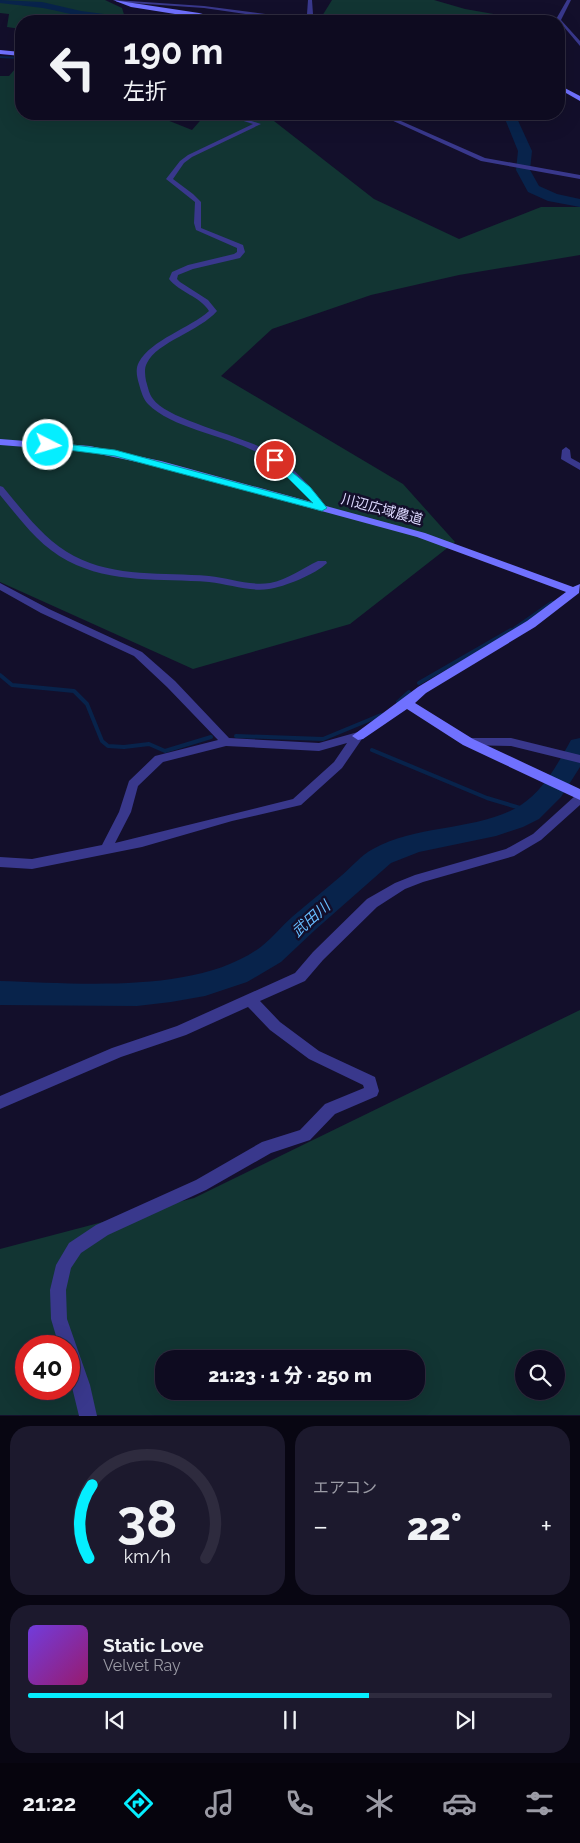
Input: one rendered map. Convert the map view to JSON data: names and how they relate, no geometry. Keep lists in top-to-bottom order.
{
  "streets": {
    "street": ["川辺広域農道"]
  },
  "water": ["武田川"],
  "page": {
    "turn": ["190 m", "左折"],
    "limit": "40",
    "trip": "21:23 · 1 分 · 250 m",
    "tile": "エアコン",
    "heat": ["−", "22°", "+"],
    "song": ["Static Love", "Velvet Ray"],
    "tabs": "21:22",
    "gauge": ["38", "km/h"]
  }
}
